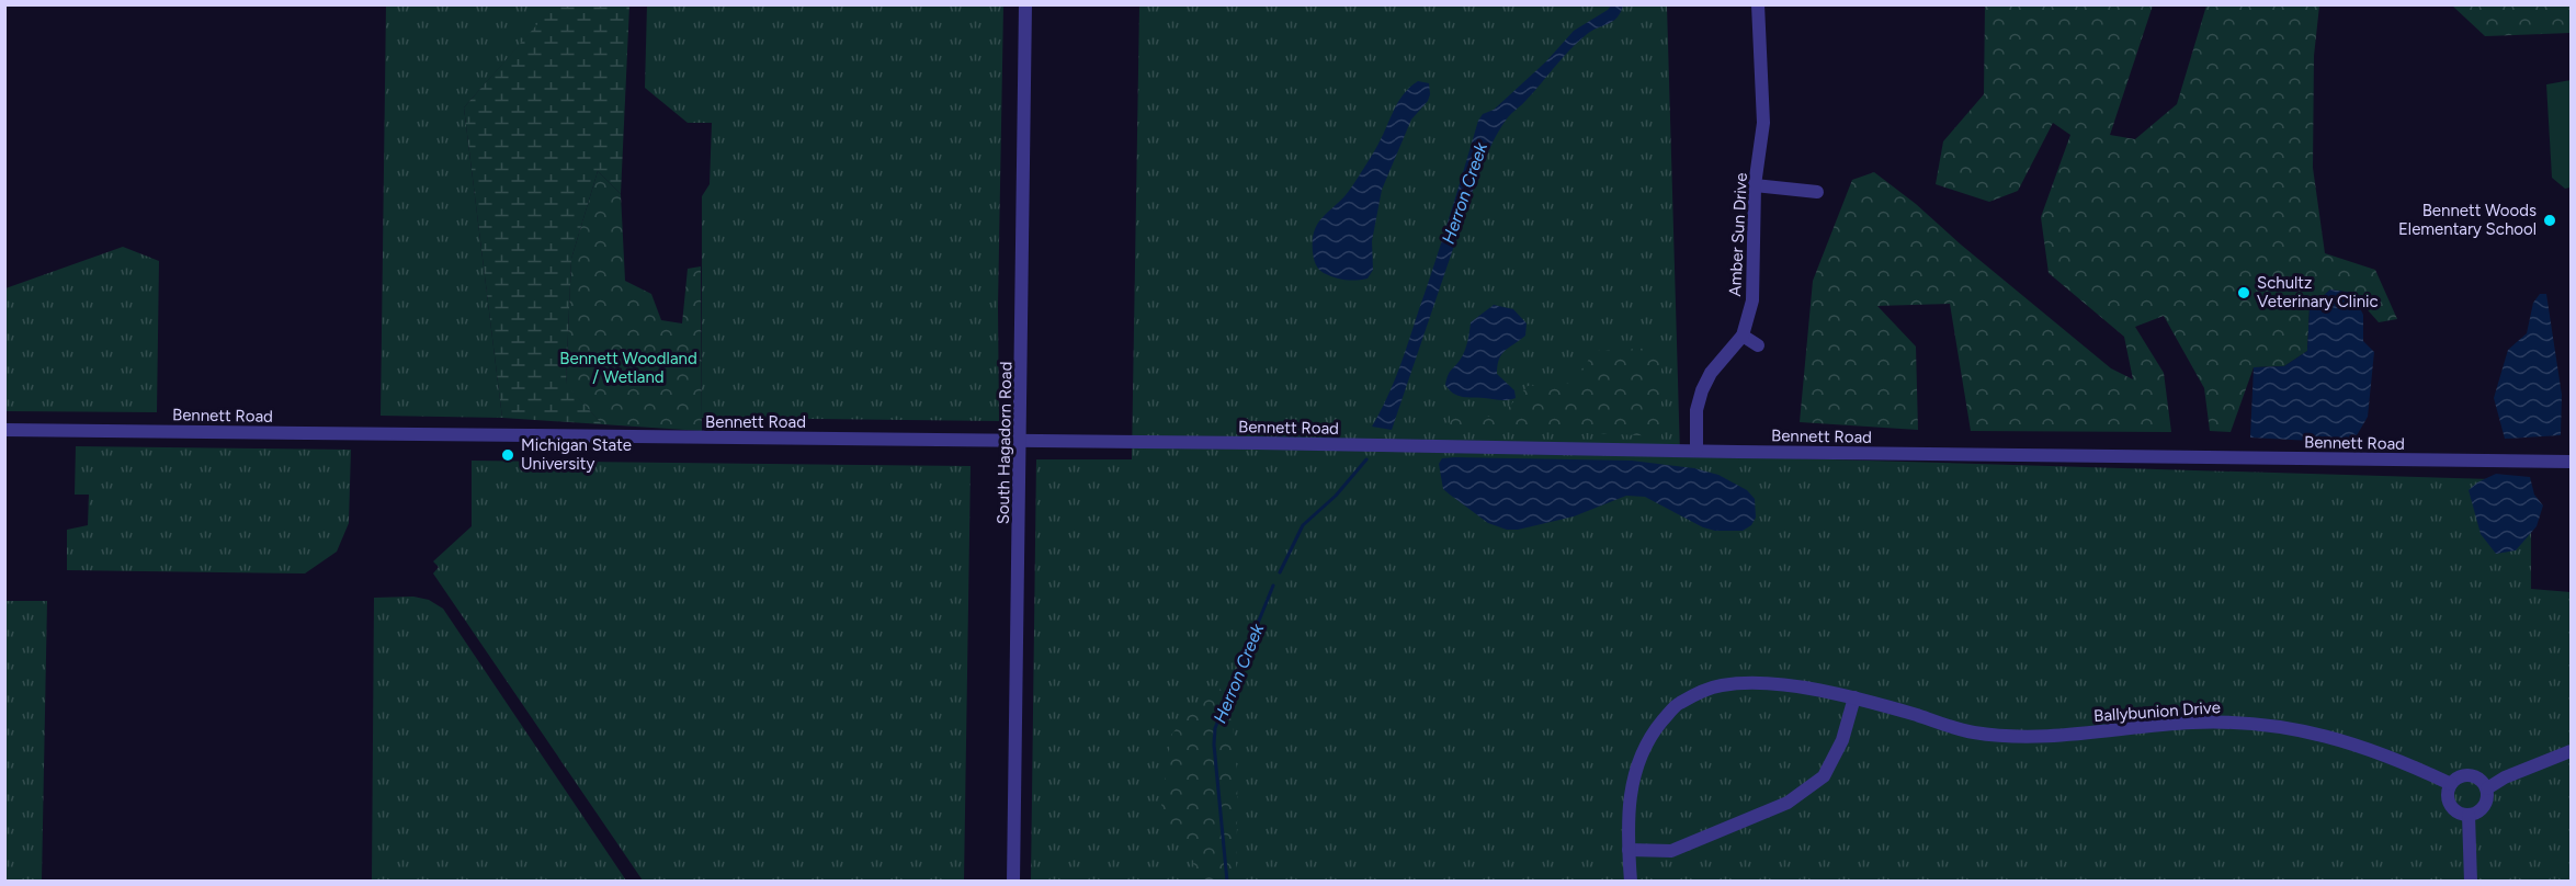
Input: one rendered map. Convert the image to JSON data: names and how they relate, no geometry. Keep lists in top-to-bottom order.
{
  "streets": {
    "street": [
      "Amber Sun Drive",
      "Bennett Road",
      "South Hagadorn Road",
      "Ballybunion Drive"
    ]
  },
  "crossings": [
    ["Amber Sun Drive", "Bennett Road"],
    ["Bennett Road", "South Hagadorn Road"]
  ],
  "water": ["Herron Creek"],
  "parks": ["Bennett Woodland / Wetland"],
  "places": ["Bennett Woods Elementary School", "Schultz Veterinary Clinic", "Michigan State University"]
}
